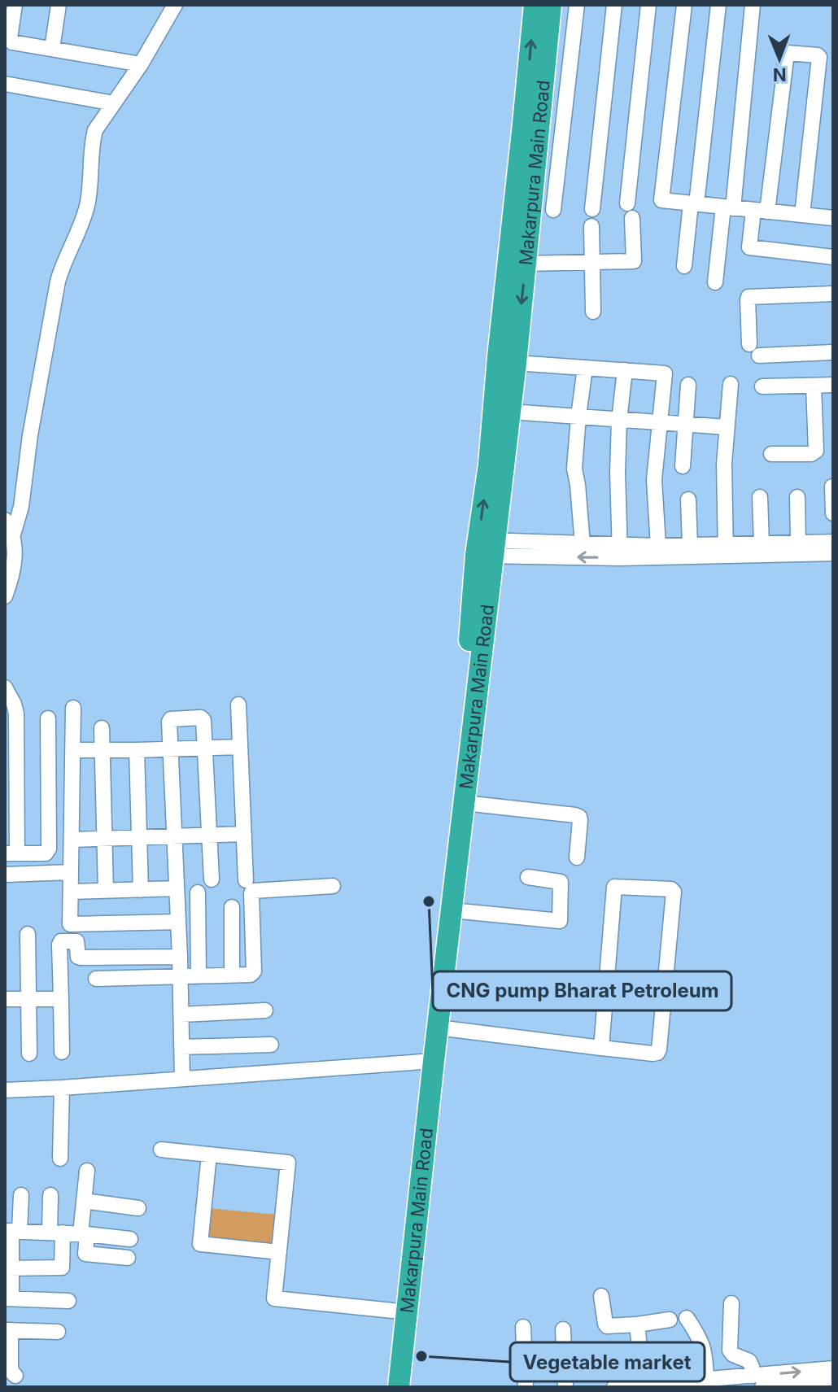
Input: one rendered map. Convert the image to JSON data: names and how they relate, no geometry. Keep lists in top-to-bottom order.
{
  "streets": {
    "highway": ["Makarpura Main Road"]
  },
  "places": ["CNG pump Bharat Petroleum", "Vegetable market"],
  "north": "bottom"
}
